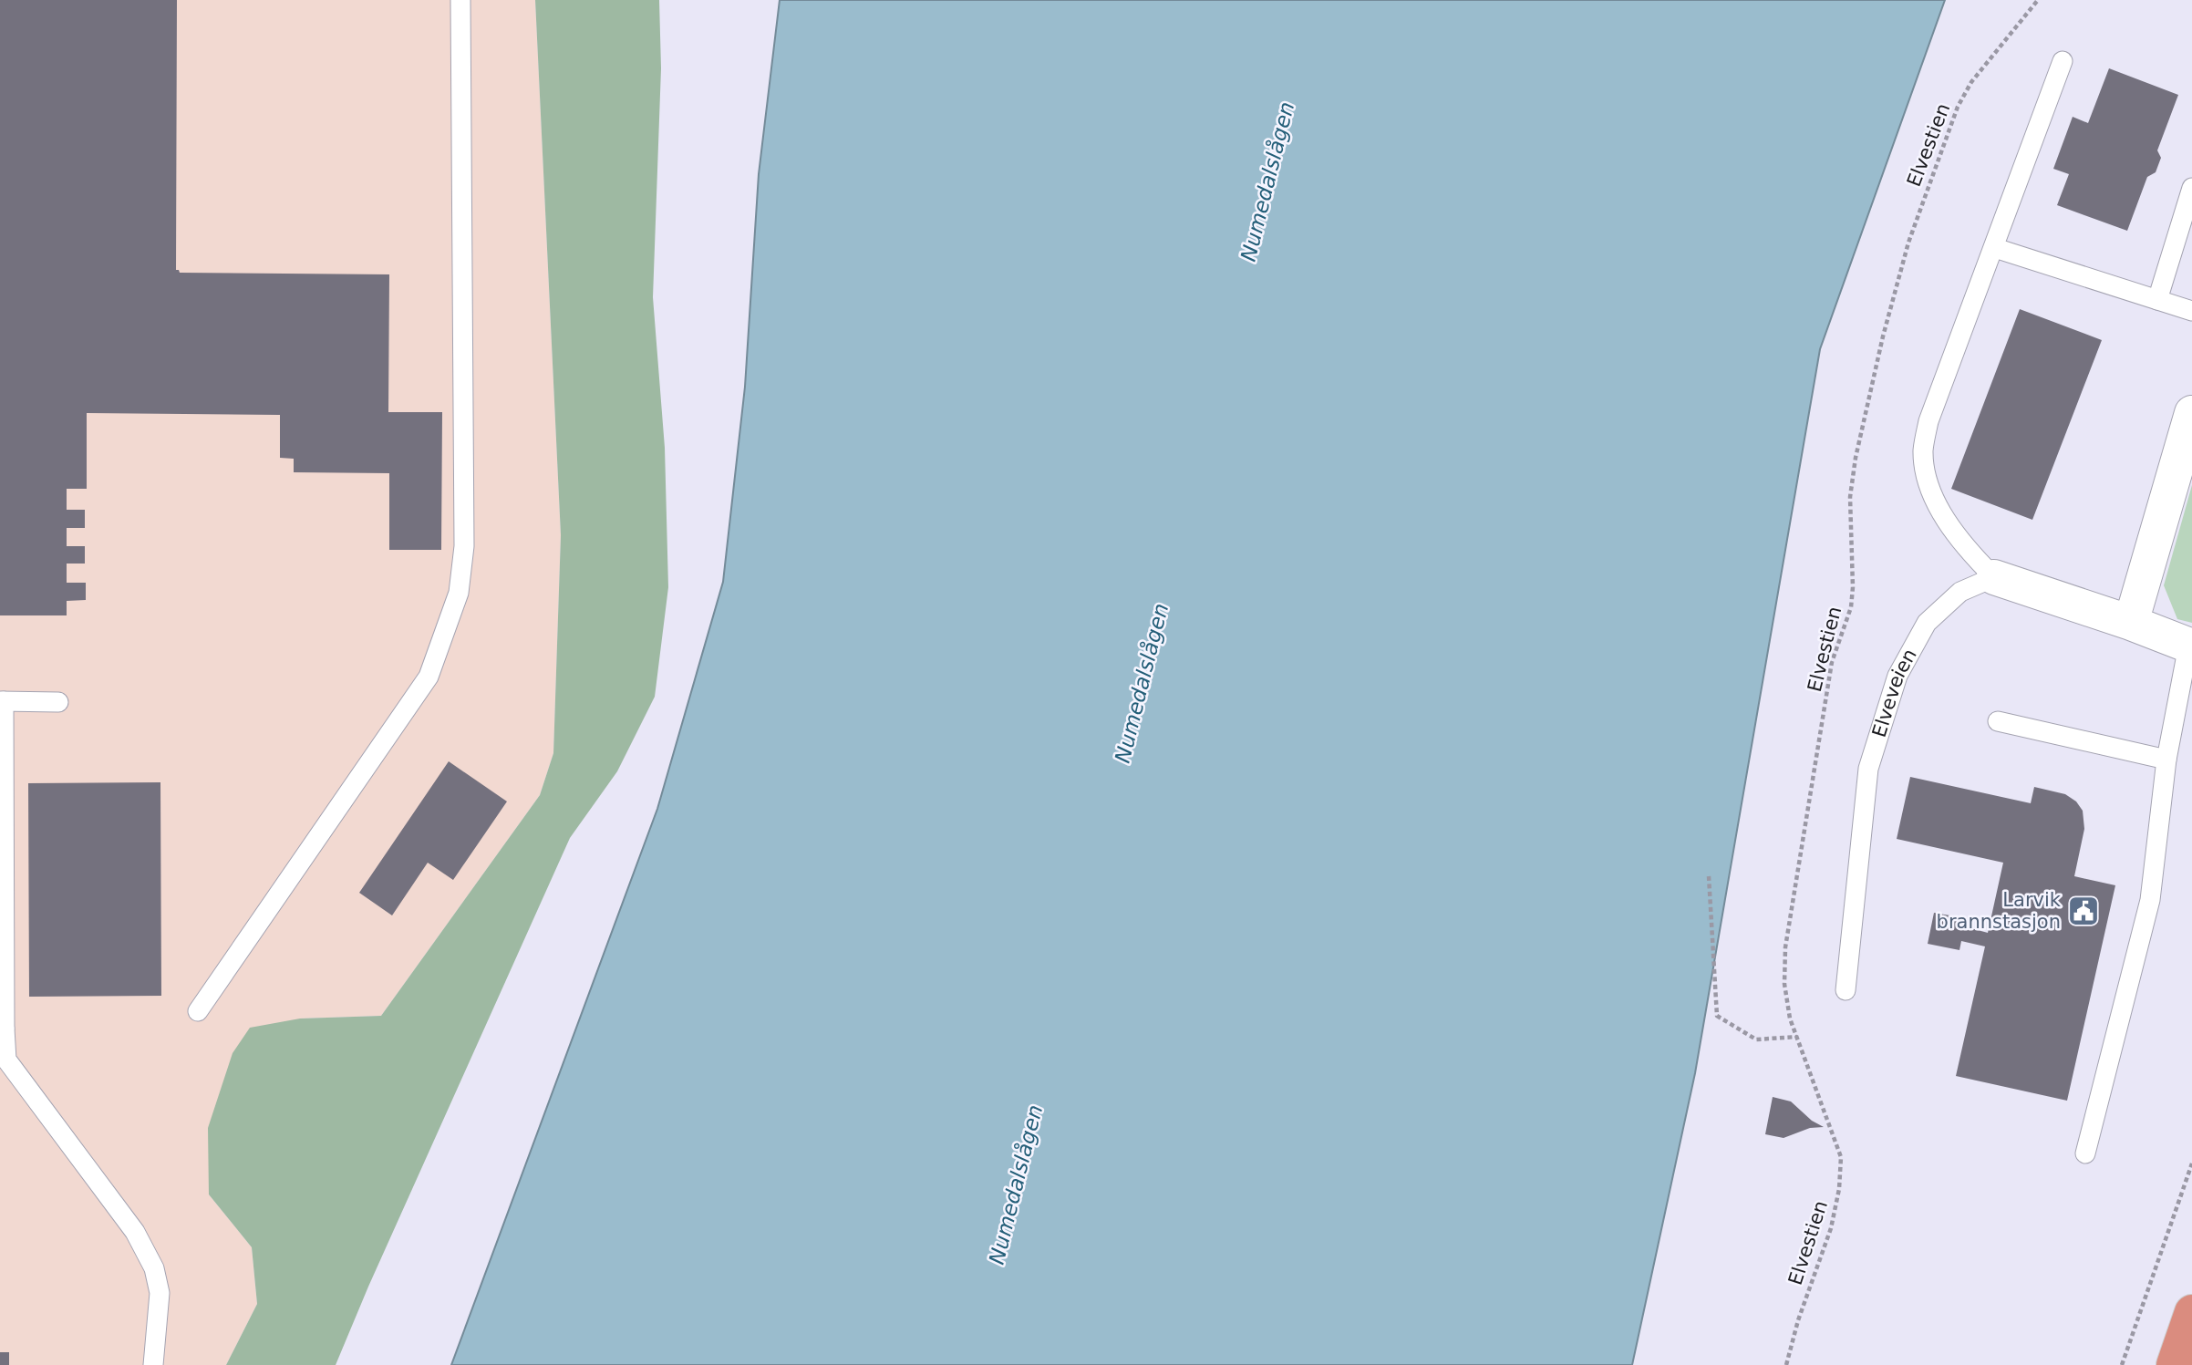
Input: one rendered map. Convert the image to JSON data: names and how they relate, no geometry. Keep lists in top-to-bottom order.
{
  "streets": {
    "lane": ["Elveveien"],
    "path": ["Elvestien"]
  },
  "water": ["Numedalslågen"],
  "places": {
    "public building": ["Larvik brannstasjon"]
  }
}
